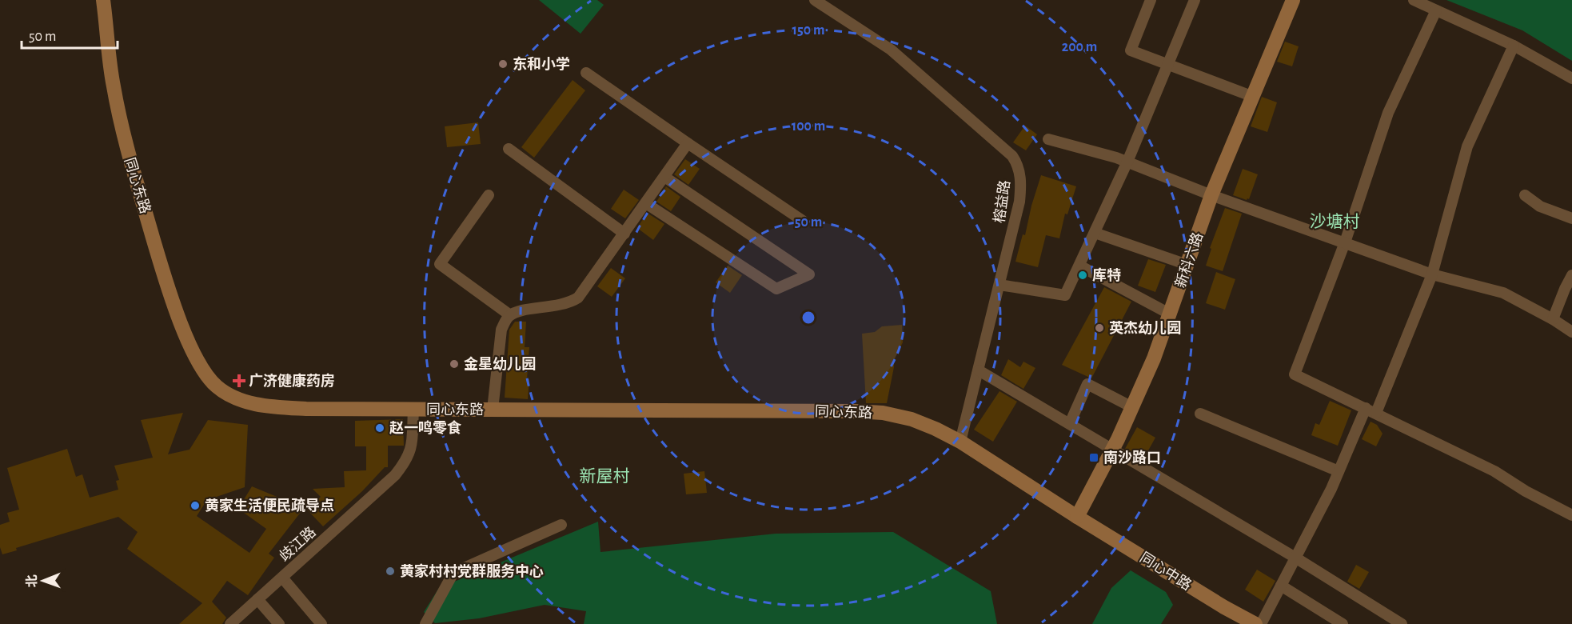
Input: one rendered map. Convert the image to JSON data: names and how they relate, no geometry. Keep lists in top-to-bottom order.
{
  "streets": {
    "street": [
      "同心东路",
      "榕益路",
      "新科六路",
      "歧江路",
      "同心中路"
    ]
  },
  "crossings": [
    ["同心东路", "榕益路"],
    ["同心东路", "新科六路"],
    ["同心东路", "歧江路"],
    ["同心东路", "同心中路"],
    ["新科六路", "同心中路"]
  ],
  "districts": ["沙塘村", "新屋村"],
  "places": {
    "other": [
      "东和小学",
      "库特",
      "英杰幼儿园",
      "金星幼儿园",
      "赵一鸣零食",
      "黄家生活便民疏导点",
      "黄家村村党群服务中心"
    ],
    "health": ["广济健康药房"],
    "transit": ["南沙路口"]
  },
  "scale_bar": "50 m",
  "north": "left",
  "rings": [
    "150 m",
    "200 m",
    "100 m",
    "50 m"
  ]
}
